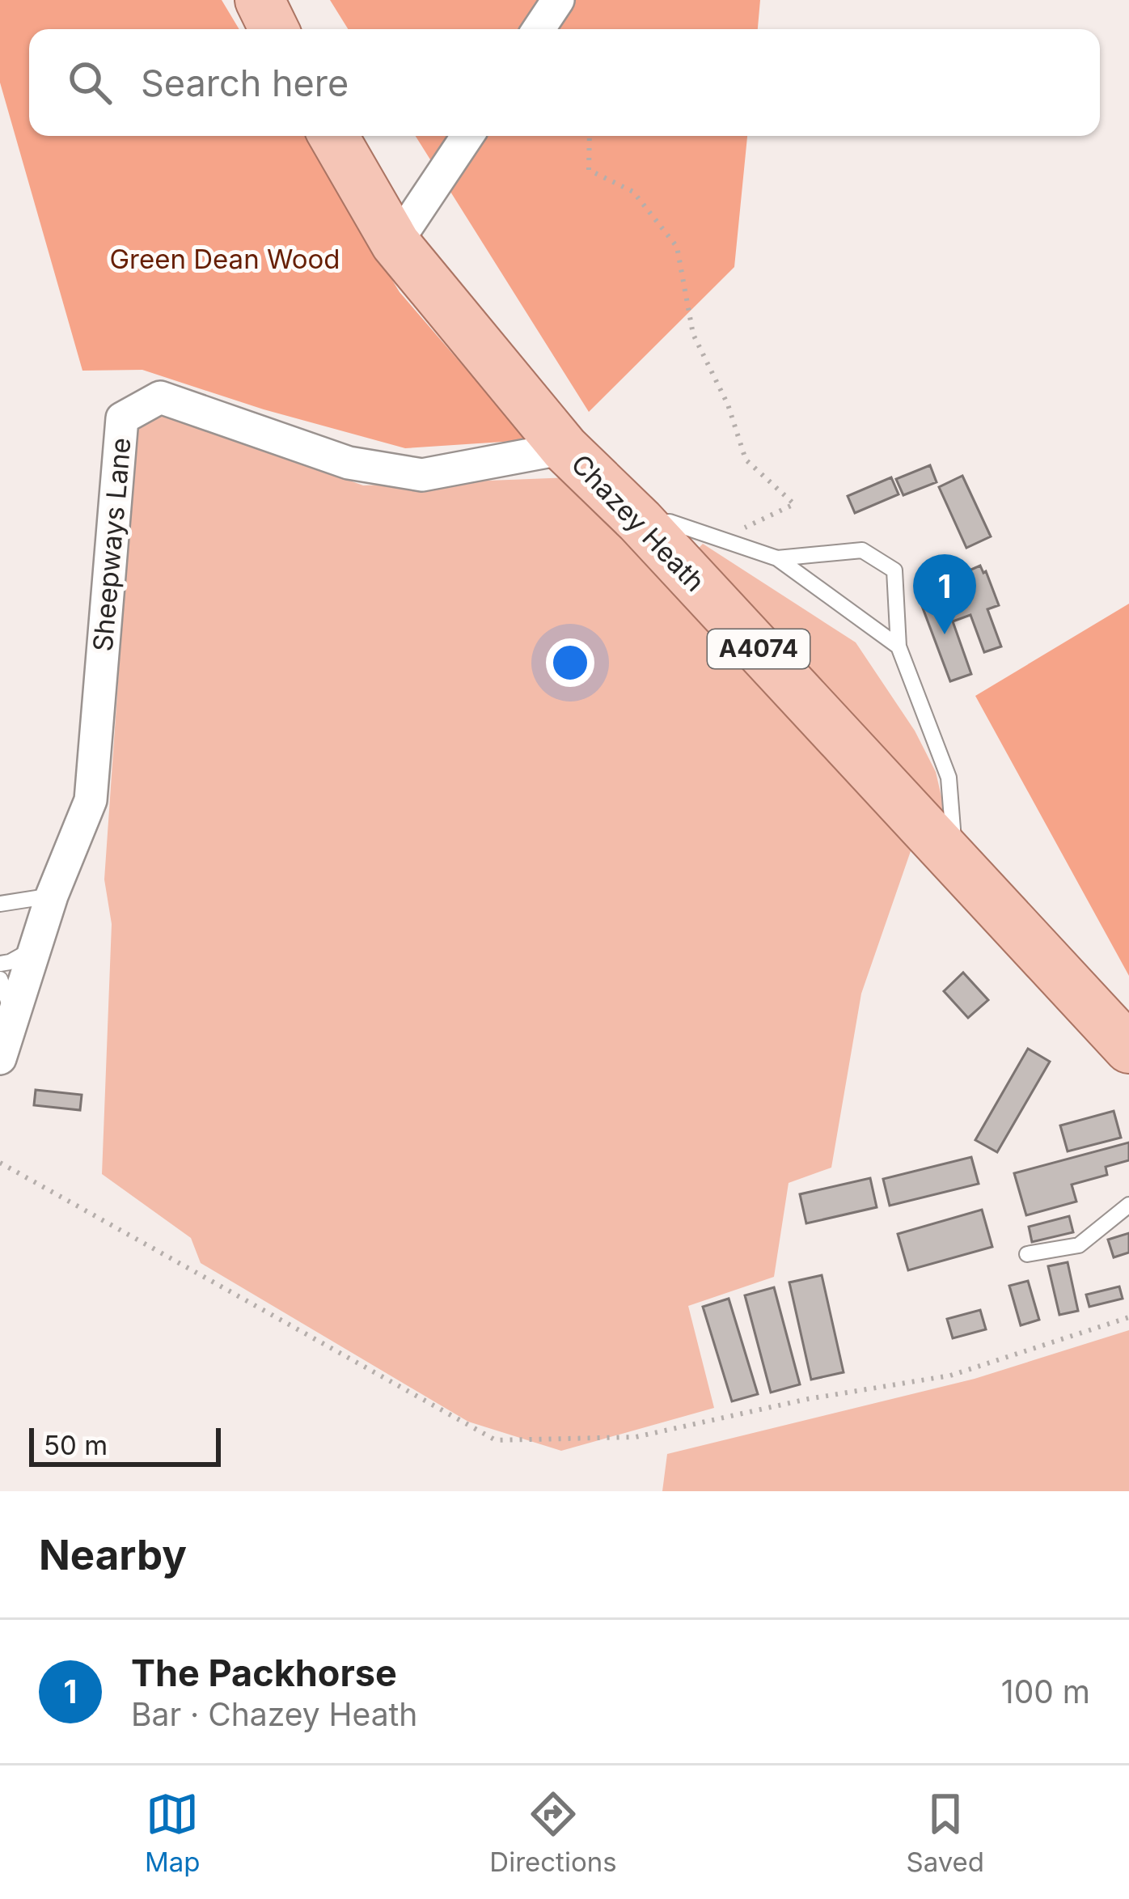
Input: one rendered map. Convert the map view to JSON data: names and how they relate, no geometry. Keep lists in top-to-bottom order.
{
  "streets": {
    "main road": ["Chazey Heath", "A4074"],
    "street": ["Sheepways Lane"]
  },
  "crossings": [
    ["Chazey Heath", "Sheepways Lane"],
    ["Chazey Heath", "A4074"]
  ],
  "parks": ["Green Dean Wood"],
  "scale_bar": "50 m",
  "page": {
    "search": "Search here",
    "pins": "1",
    "scale": "50 m",
    "heading": "Nearby",
    "list": [
      {
        "mark": "1",
        "name": "The Packhorse",
        "note": "Bar · Chazey Heath",
        "value": "100 m"
      }
    ],
    "nav": ["Map", "Directions", "Saved"]
  }
}
